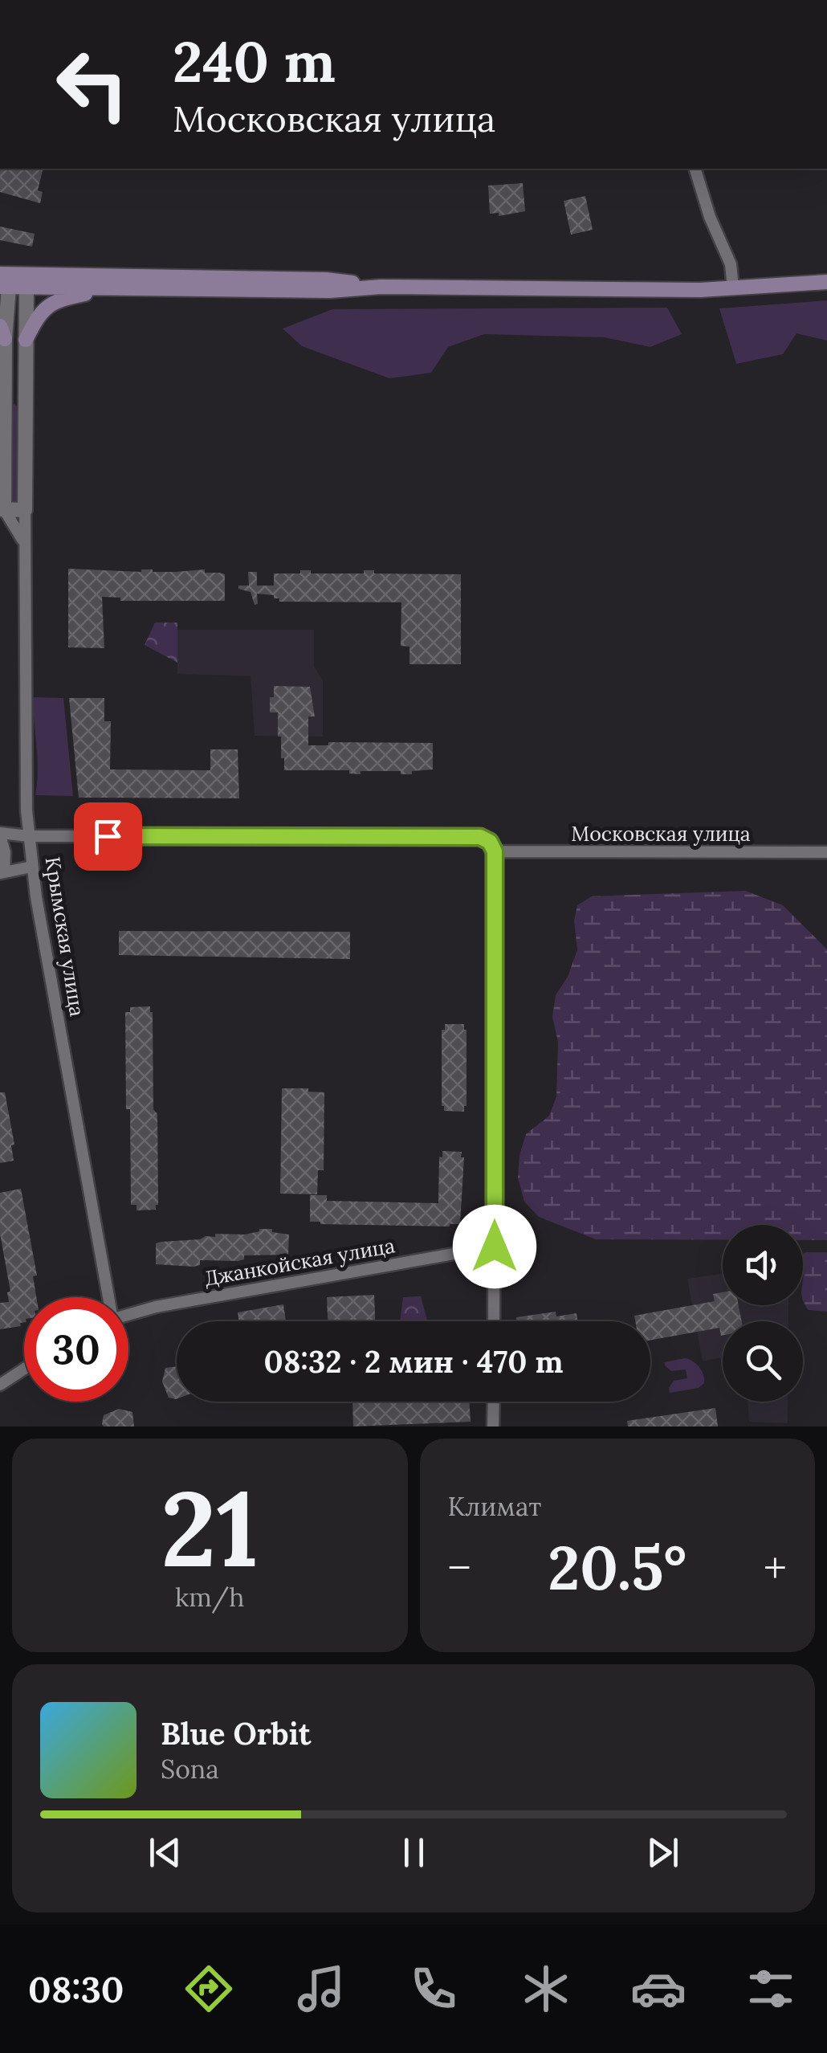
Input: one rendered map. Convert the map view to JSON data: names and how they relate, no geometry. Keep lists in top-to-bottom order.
{
  "streets": {
    "street": ["Московская улица", "Крымская улица", "Джанкойская улица"]
  },
  "crossings": [
    ["Московская улица", "Крымская улица"]
  ],
  "page": {
    "turn": ["240 m", "Московская улица"],
    "limit": "30",
    "trip": "08:32 · 2 мин · 470 m",
    "tile": [
      ["21", "km/h"],
      "Климат"
    ],
    "heat": ["−", "20.5°", "+"],
    "song": ["Blue Orbit", "Sona"],
    "tabs": "08:30"
  }
}
